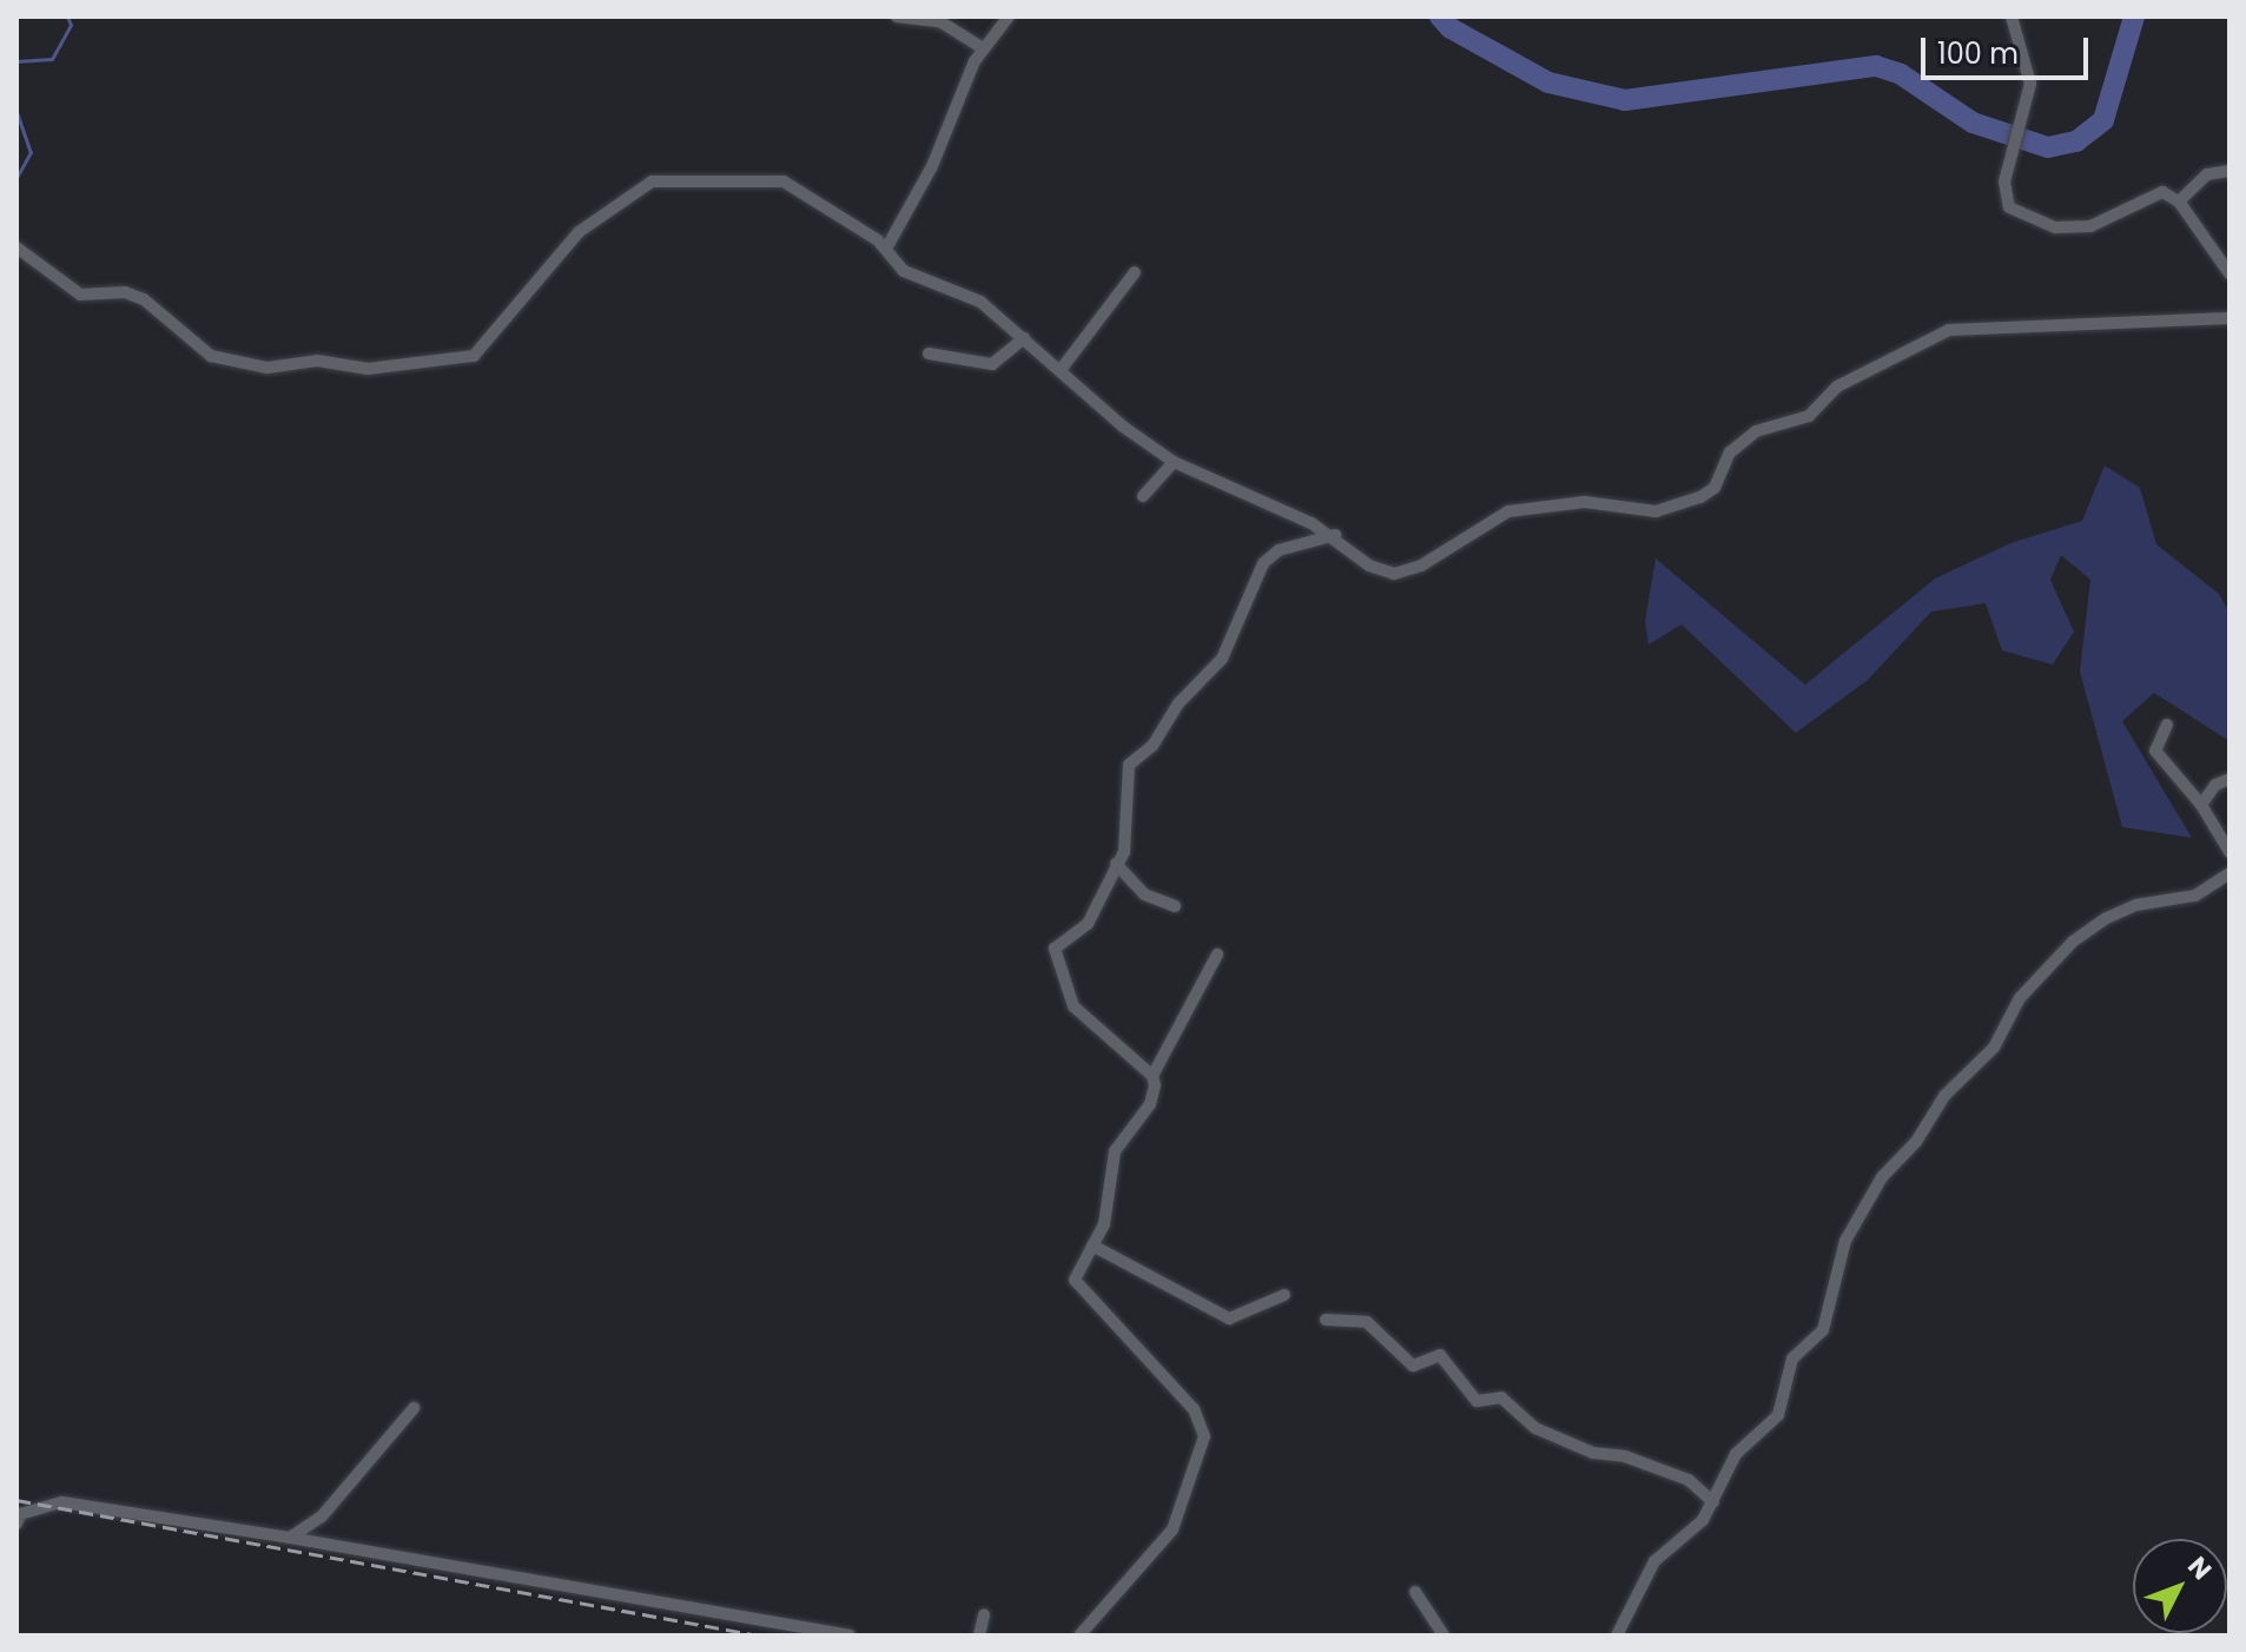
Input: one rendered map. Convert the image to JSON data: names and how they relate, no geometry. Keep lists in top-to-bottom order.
{
  "scale_bar": "100 m",
  "north": "top right"
}
